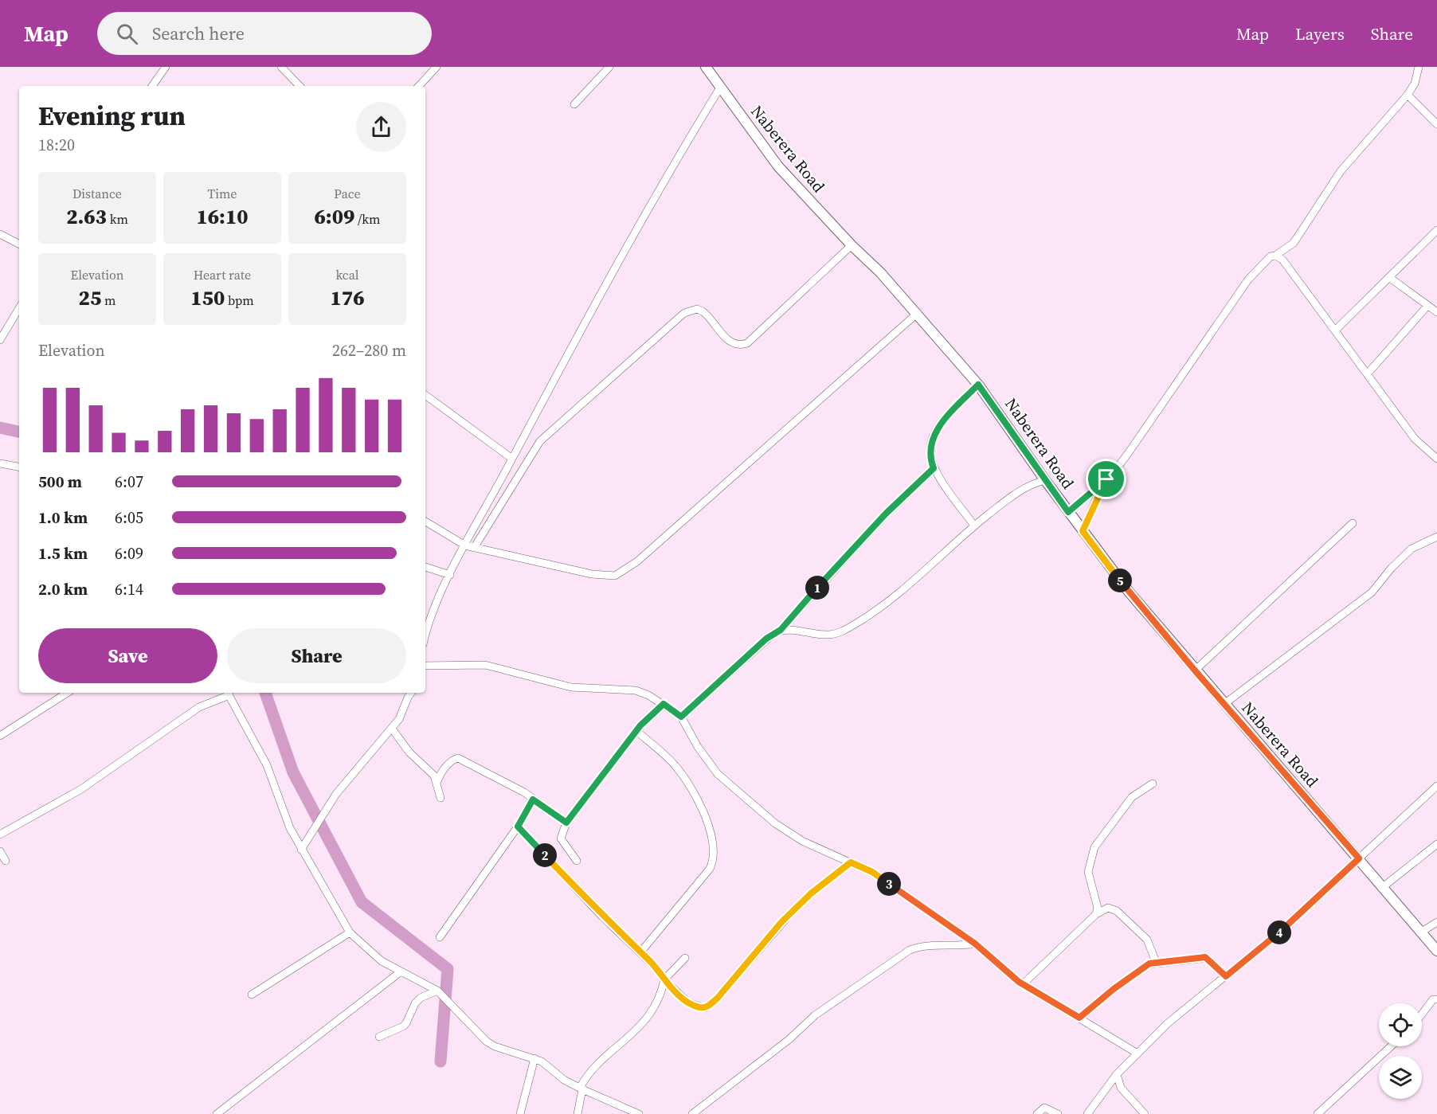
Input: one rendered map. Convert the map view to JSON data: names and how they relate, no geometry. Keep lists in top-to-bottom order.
{
  "streets": {
    "street": ["Naberera Road"]
  },
  "page": {
    "header": "Map",
    "search": "Search here",
    "nav": ["Map", "Layers", "Share"],
    "heading": ["Evening run", "18:20"],
    "stats": [
      ["Distance", "2.63 km"],
      ["Time", "16:10"],
      ["Pace", "6:09 /km"],
      ["Elevation", "25 m"],
      ["Heart rate", "150 bpm"],
      ["kcal", "176"]
    ],
    "chart": ["Elevation", "262–280 m"],
    "list": [
      {
        "name": "500 m",
        "note": "6:07"
      },
      {
        "name": "1.0 km",
        "note": "6:05"
      },
      {
        "name": "1.5 km",
        "note": "6:09"
      },
      {
        "name": "2.0 km",
        "note": "6:14"
      }
    ],
    "pins": [
      "5",
      "1",
      "2",
      "3",
      "4"
    ],
    "buttons": ["Save", "Share"]
  }
}
